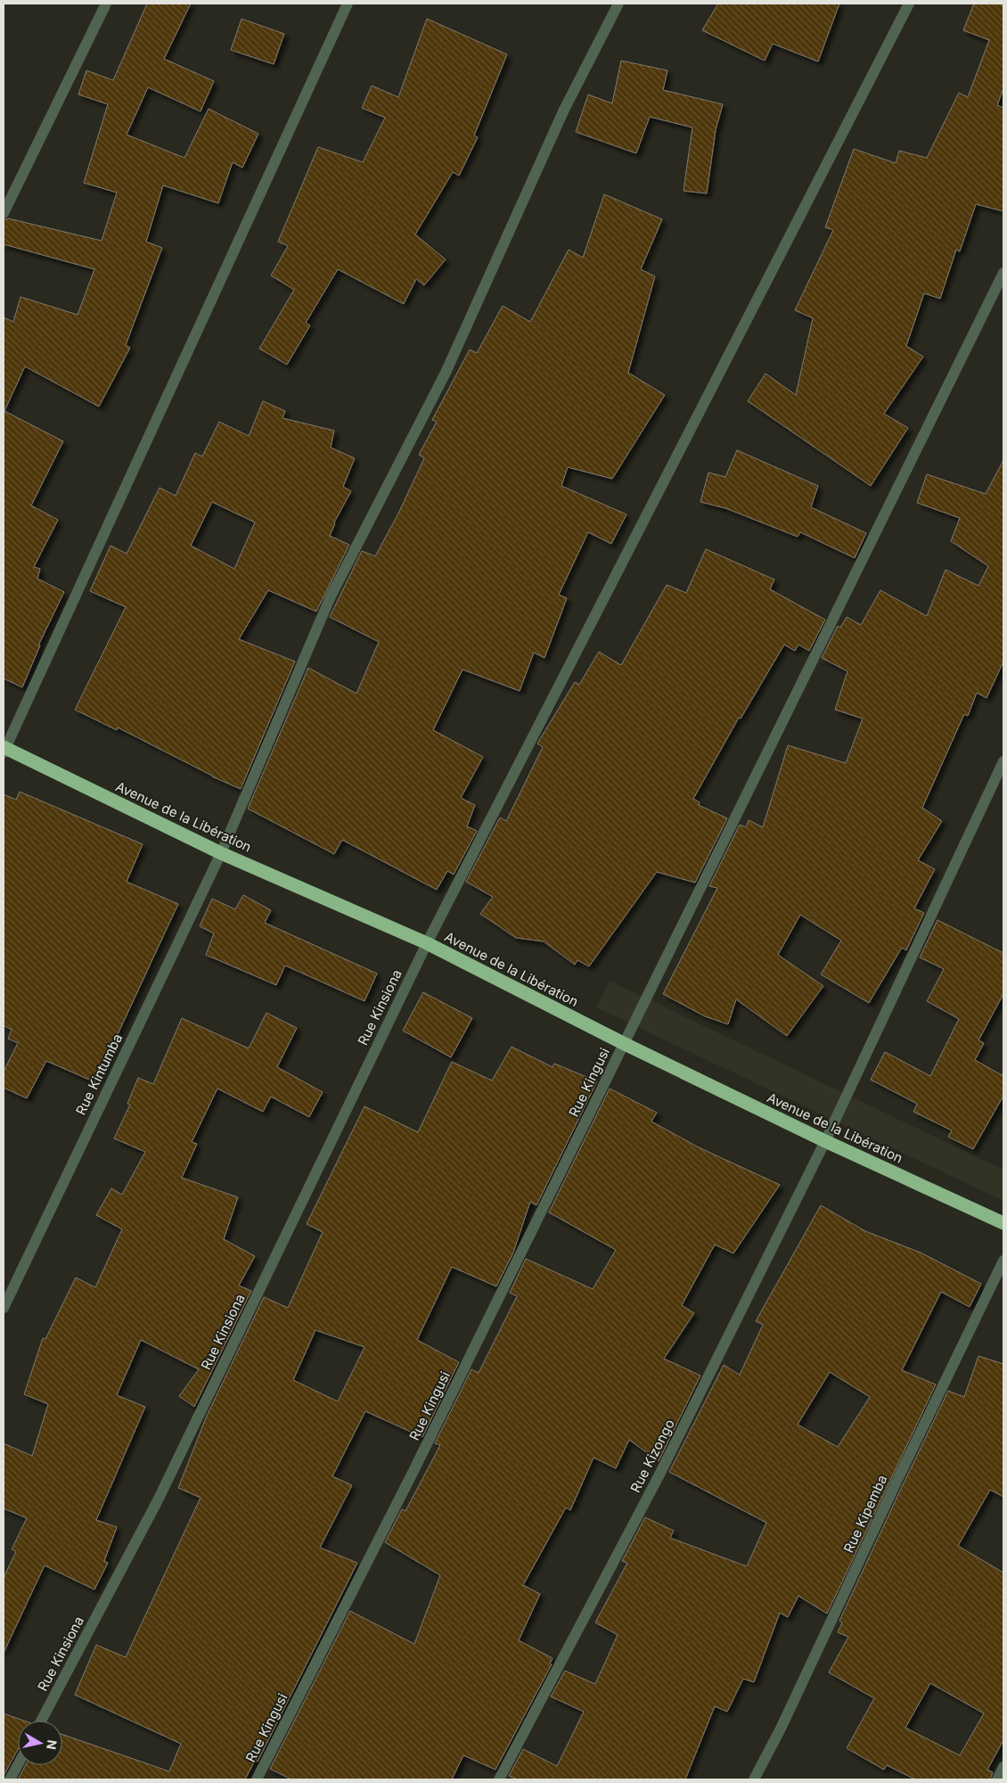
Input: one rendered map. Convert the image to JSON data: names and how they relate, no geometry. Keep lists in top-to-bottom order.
{
  "streets": {
    "highway": ["Avenue de la Libération"],
    "street": [
      "Rue Kinsiona",
      "Rue Kintumba",
      "Rue Kingusi",
      "Rue Kizongo",
      "Rue Kipemba"
    ]
  },
  "crossings": [
    ["Avenue de la Libération", "Rue Kinsiona"],
    ["Avenue de la Libération", "Rue Kintumba"],
    ["Avenue de la Libération", "Rue Kingusi"],
    ["Avenue de la Libération", "Rue Kizongo"]
  ],
  "north": "right"
}
